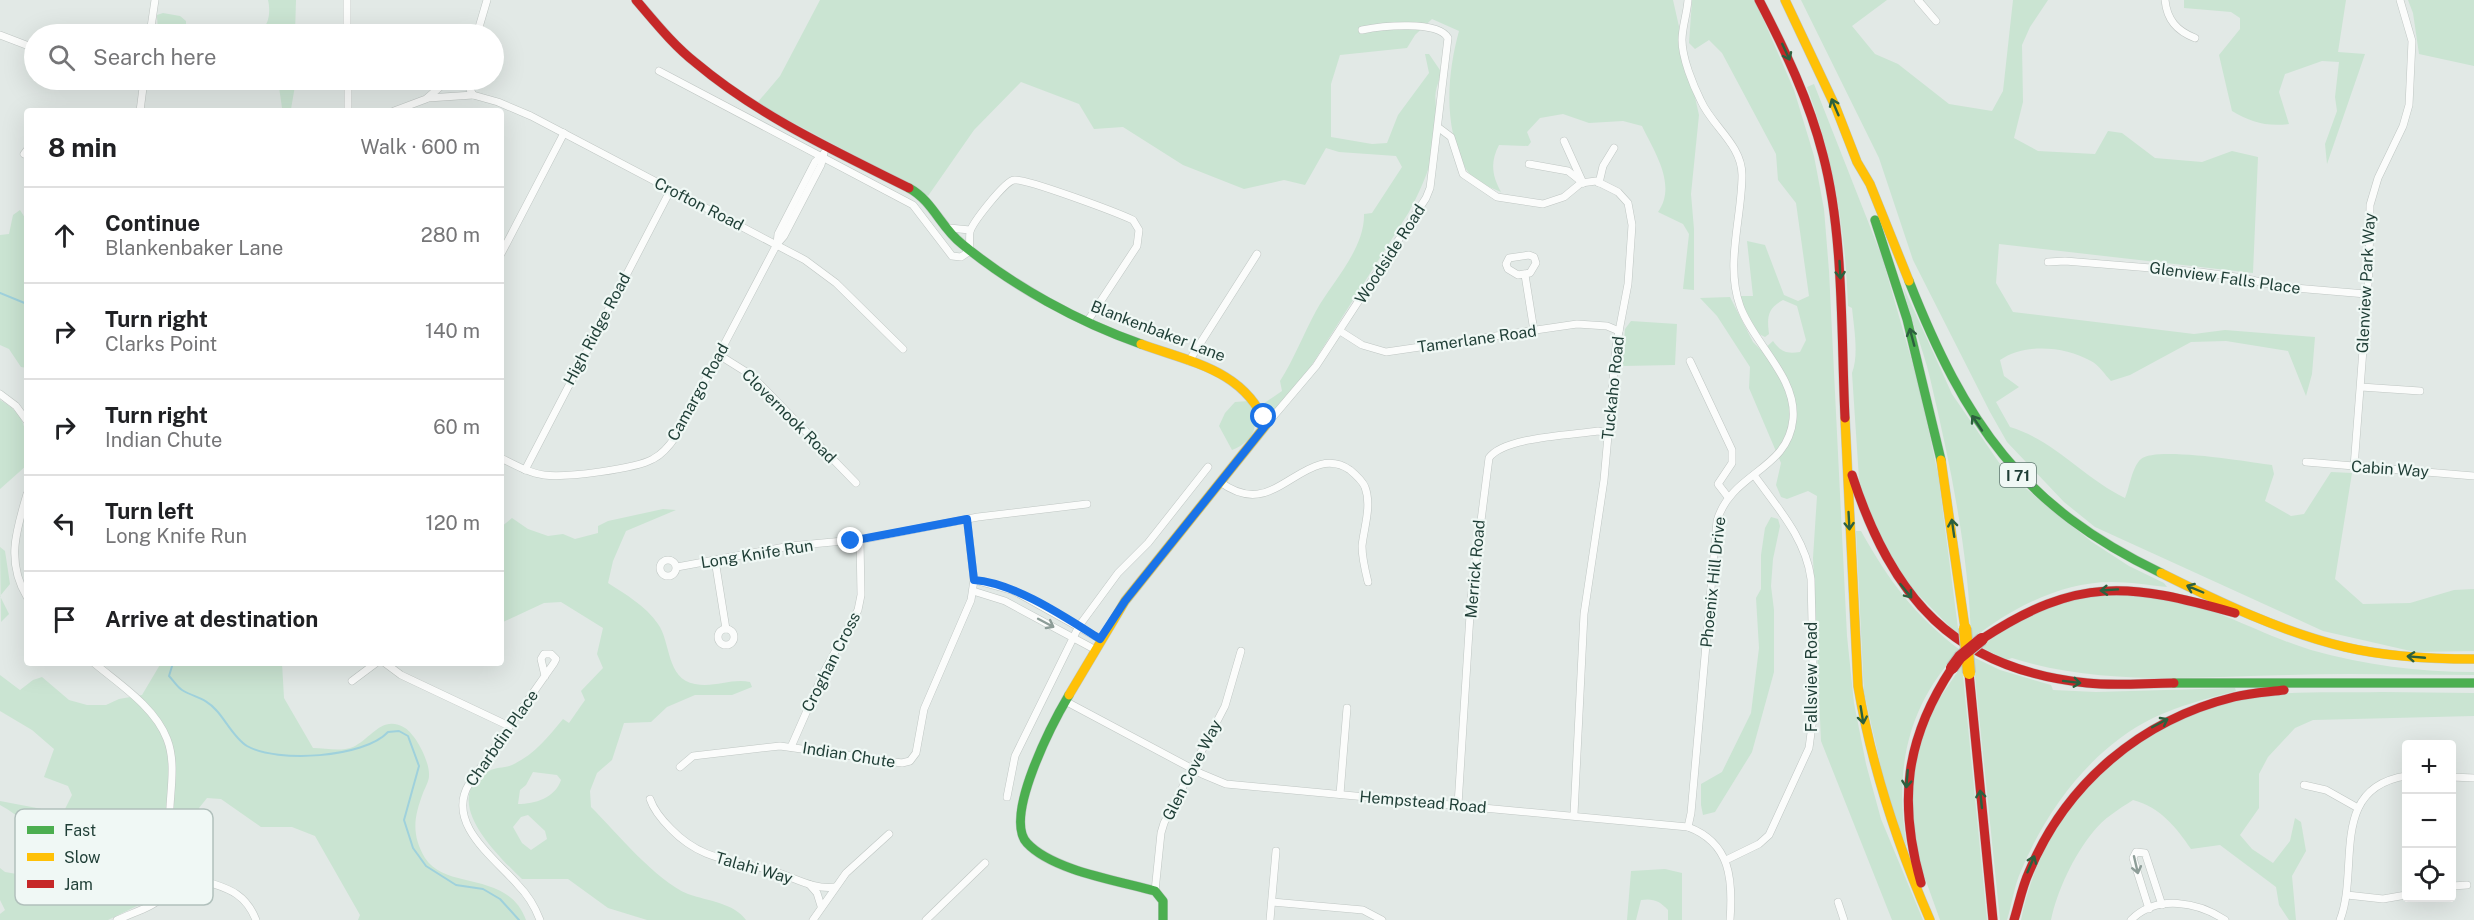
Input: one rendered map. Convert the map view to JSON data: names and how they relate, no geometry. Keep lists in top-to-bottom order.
{
  "streets": {
    "main road": ["Blankenbaker Lane", "I 71"],
    "street": [
      "Crofton Road",
      "Woodside Road",
      "Glenview Falls Place",
      "Glenview Park Way",
      "High Ridge Road",
      "Tamerlane Road",
      "Tuckaho Road",
      "Camargo Road",
      "Clovernook Road",
      "Cabin Way",
      "Long Knife Run",
      "Merrick Road",
      "Phoenix Hill Drive",
      "Croghan Cross",
      "Fallsview Road",
      "Charbdin Place",
      "Indian Chute",
      "Glen Cove Way",
      "Hempstead Road",
      "Talahi Way"
    ]
  },
  "crossings": [
    ["Crofton Road", "High Ridge Road"],
    ["Crofton Road", "Camargo Road"],
    ["Woodside Road", "Blankenbaker Lane"],
    ["Woodside Road", "Tamerlane Road"],
    ["Glenview Falls Place", "Glenview Park Way"],
    ["Glenview Park Way", "Cabin Way"],
    ["High Ridge Road", "Camargo Road"],
    ["Blankenbaker Lane", "Camargo Road"],
    ["Tamerlane Road", "Tuckaho Road"],
    ["Tuckaho Road", "Merrick Road"],
    ["Tuckaho Road", "Hempstead Road"],
    ["Camargo Road", "Clovernook Road"],
    ["Long Knife Run", "Croghan Cross"],
    ["Long Knife Run", "Indian Chute"],
    ["Merrick Road", "Hempstead Road"],
    ["Phoenix Hill Drive", "Fallsview Road"],
    ["Phoenix Hill Drive", "Hempstead Road"],
    ["Croghan Cross", "Indian Chute"],
    ["Fallsview Road", "Hempstead Road"],
    ["Glen Cove Way", "Hempstead Road"]
  ],
  "legend": ["Fast", "Slow", "Jam"],
  "page": {
    "search": "Search here",
    "heading": ["8 min", "Walk · 600 m"],
    "list": [
      ["Continue", "Blankenbaker Lane", "280 m"],
      ["Turn right", "Clarks Point", "140 m"],
      ["Turn right", "Indian Chute", "60 m"],
      ["Turn left", "Long Knife Run", "120 m"],
      "Arrive at destination"
    ],
    "map_buttons": ["+", "−"]
  }
}
